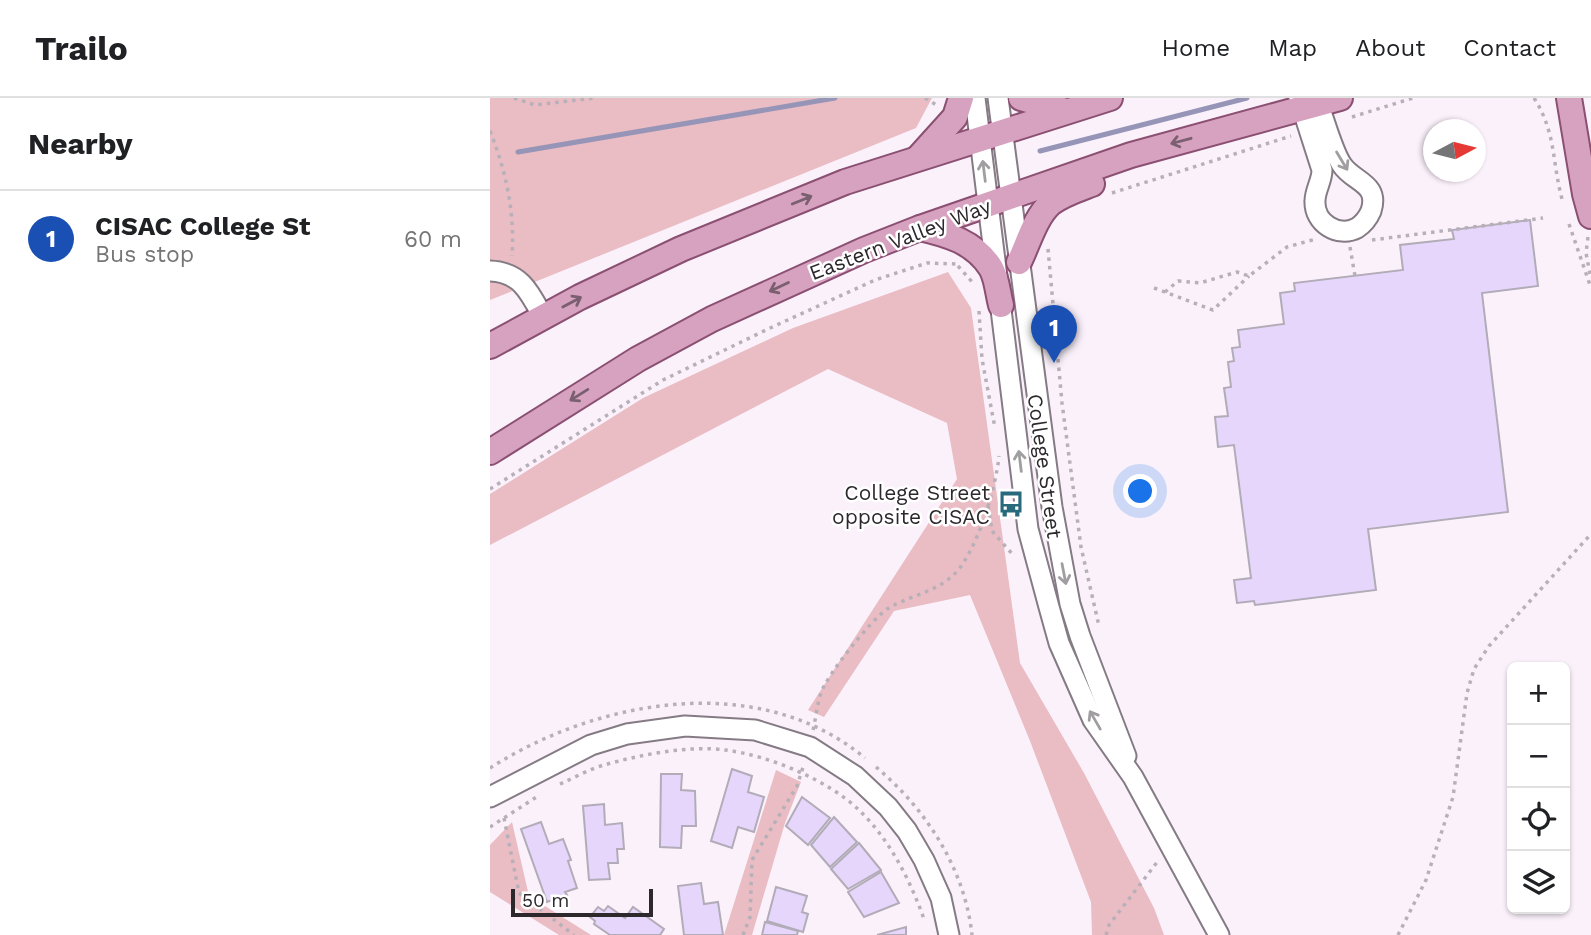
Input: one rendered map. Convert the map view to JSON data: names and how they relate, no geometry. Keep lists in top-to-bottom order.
{
  "streets": {
    "main road": ["Eastern Valley Way"],
    "street": ["College Street"]
  },
  "crossings": [
    ["Eastern Valley Way", "College Street"]
  ],
  "places": {
    "bus stop": ["College Street opposite CISAC"]
  },
  "scale_bar": "50 m",
  "north": "right",
  "page": {
    "header": "Trailo",
    "nav": [
      "Home",
      "Map",
      "About",
      "Contact"
    ],
    "heading": "Nearby",
    "list": [
      {
        "mark": "1",
        "name": "CISAC College St",
        "note": "Bus stop",
        "value": "60 m"
      }
    ],
    "pins": "1",
    "map_buttons": ["+", "−"],
    "scale": "50 m"
  }
}
